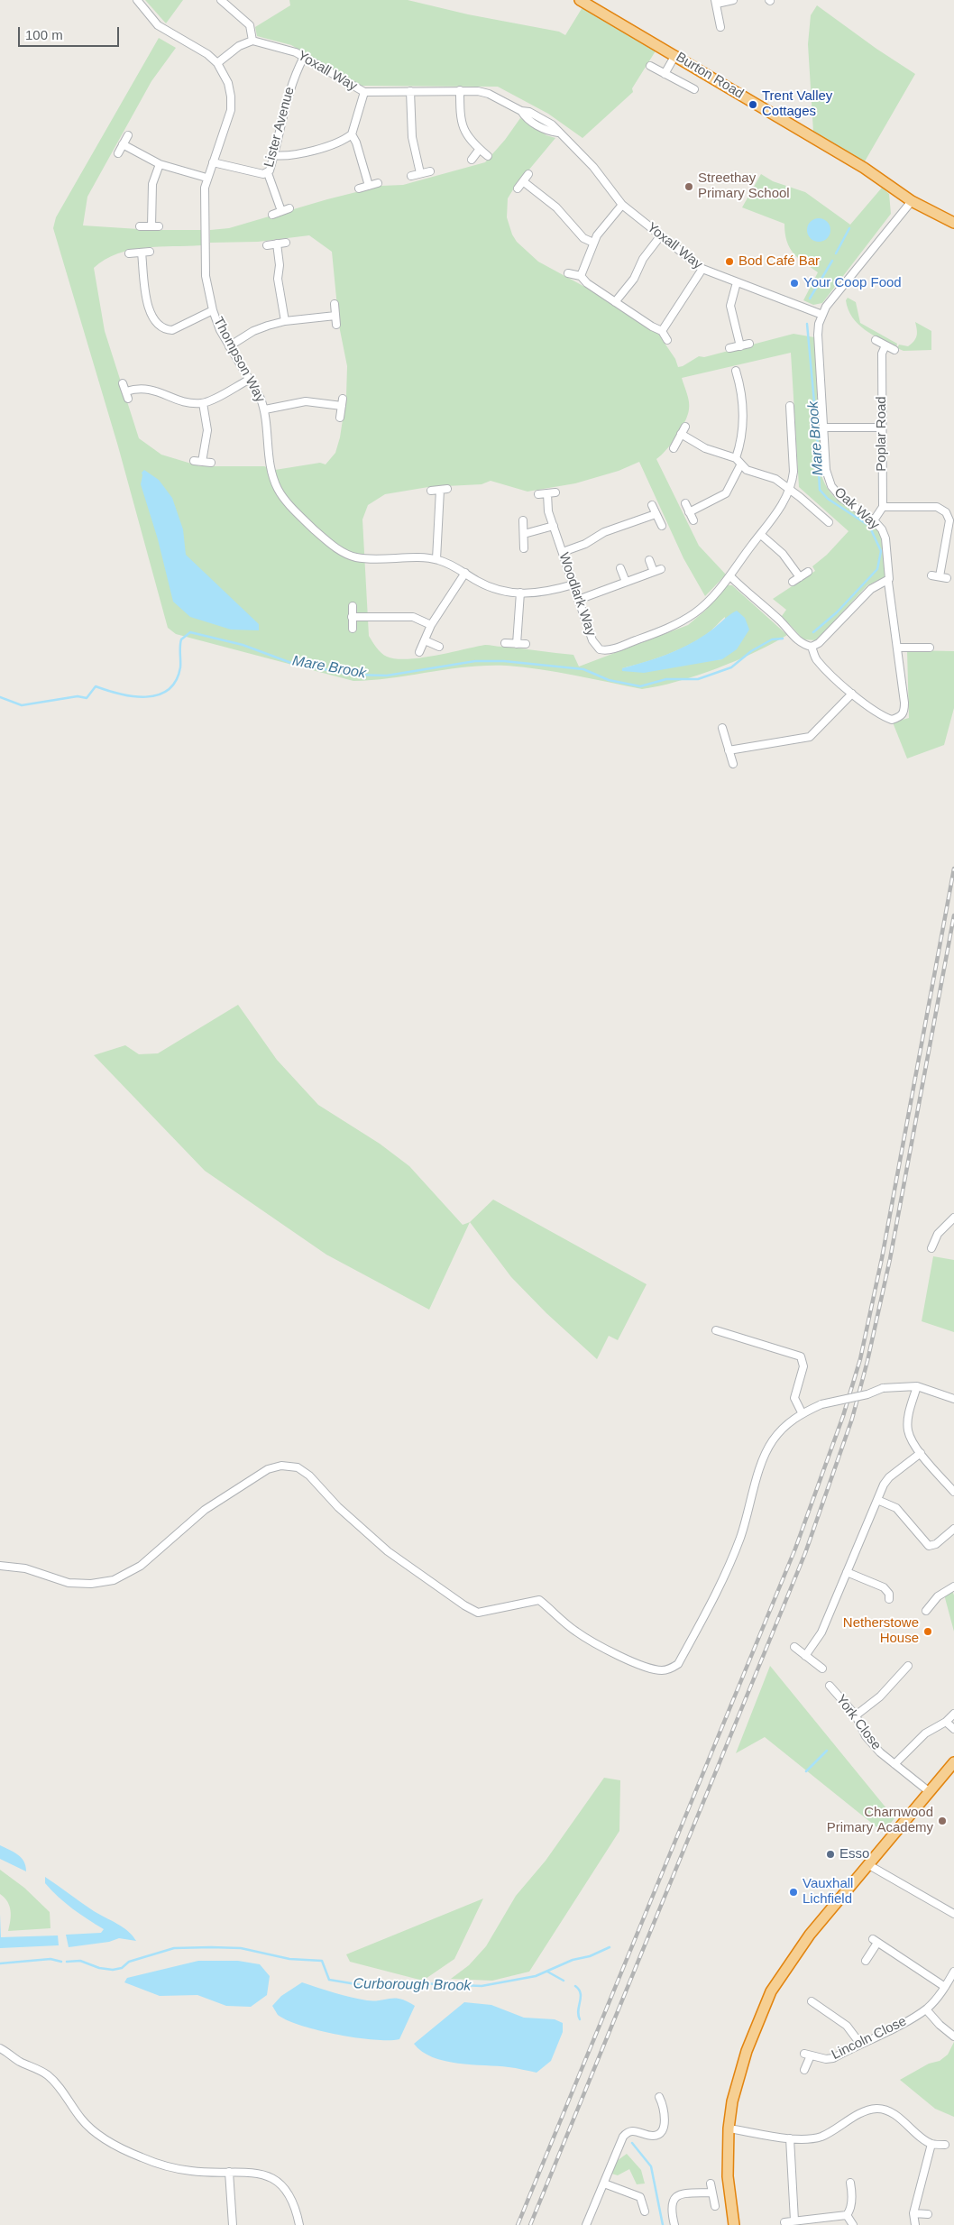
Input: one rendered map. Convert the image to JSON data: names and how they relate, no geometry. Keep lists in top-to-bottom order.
{
  "streets": {
    "highway": ["Burton Road"],
    "street": [
      "Yoxall Way",
      "Lister Avenue",
      "Thompson Way",
      "Poplar Road",
      "Oak Way",
      "Woodlark Way",
      "York Close",
      "Lincoln Close"
    ]
  },
  "crossings": [
    ["Yoxall Way", "Lister Avenue"],
    ["Yoxall Way", "Oak Way"],
    ["Burton Road", "Oak Way"],
    ["Thompson Way", "Woodlark Way"]
  ],
  "water": ["Mare Brook", "Curborough Brook"],
  "places": [
    "Trent Valley Cottages",
    "Streethay Primary School",
    "Bod Café Bar",
    "Your Coop Food",
    "Netherstowe House",
    "Charnwood Primary Academy",
    "Esso",
    "Vauxhall Lichfield"
  ],
  "scale_bar": "100 m"
}
